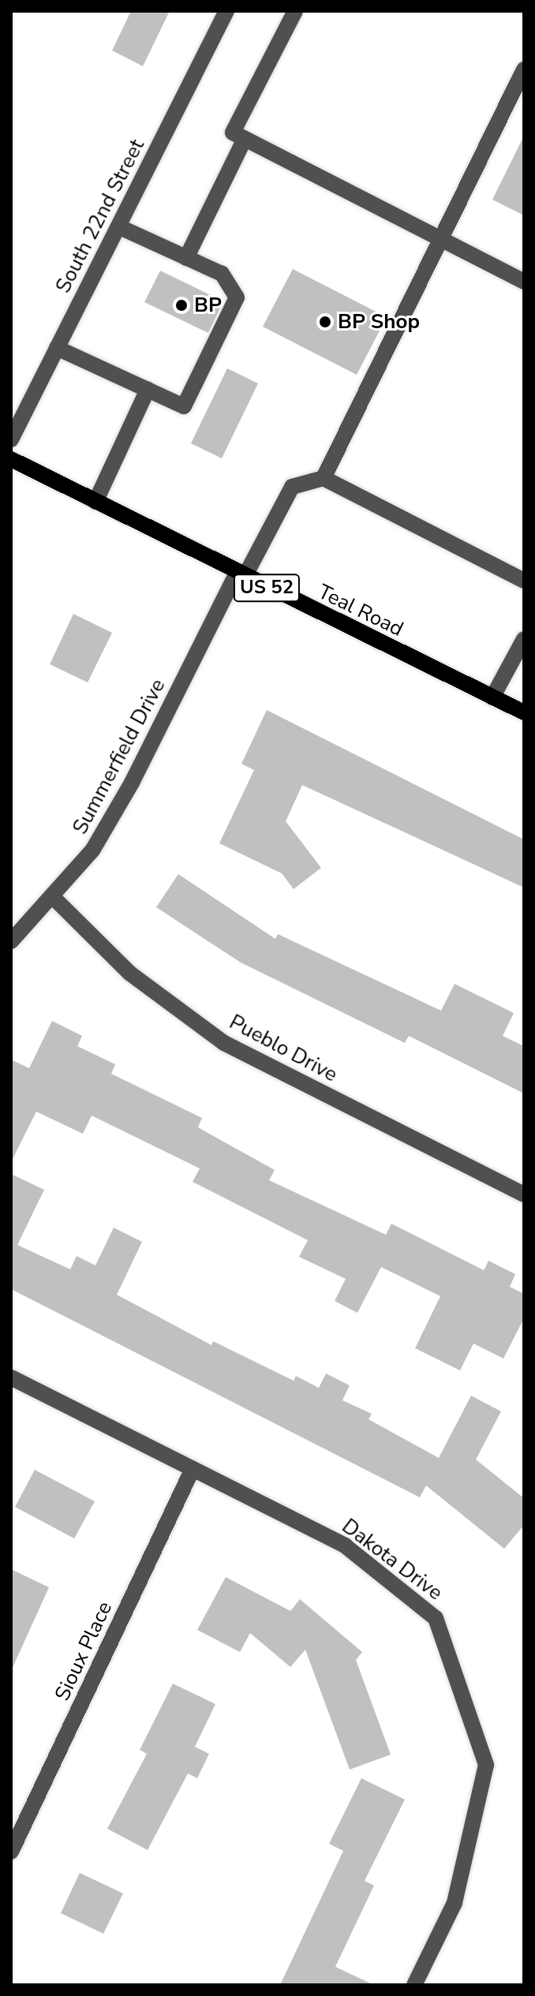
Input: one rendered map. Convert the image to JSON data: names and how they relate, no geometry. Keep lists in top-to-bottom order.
{
  "streets": {
    "main road": ["US 52", "Teal Road"],
    "street": [
      "South 22nd Street",
      "Summerfield Drive",
      "Pueblo Drive",
      "Dakota Drive",
      "Sioux Place"
    ]
  },
  "crossings": [
    ["Teal Road", "Summerfield Drive"],
    ["Summerfield Drive", "Pueblo Drive"],
    ["Dakota Drive", "Sioux Place"]
  ],
  "places": ["BP", "BP Shop"]
}
